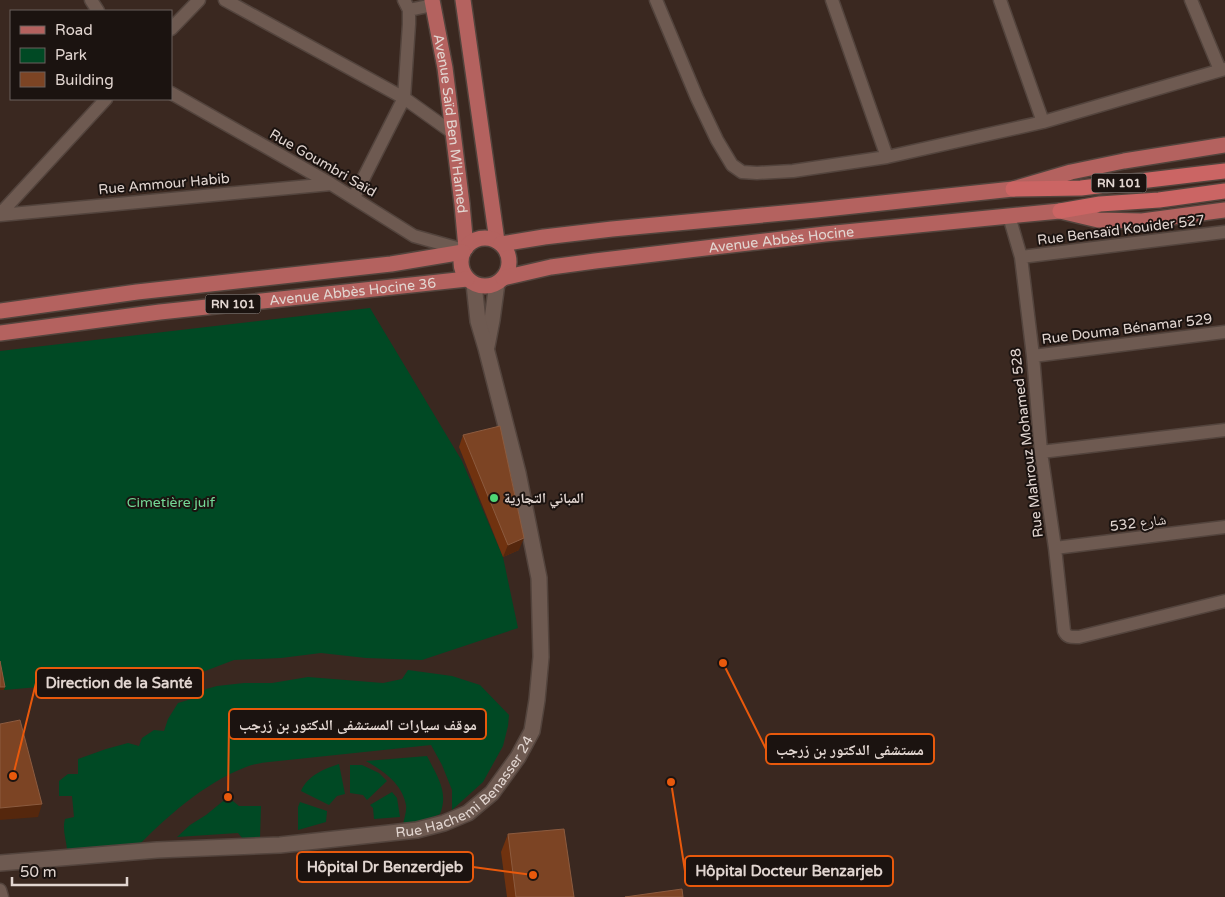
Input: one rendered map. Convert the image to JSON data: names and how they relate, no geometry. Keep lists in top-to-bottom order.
{
  "streets": {
    "highway": ["RN 101"],
    "main road": [
      "Avenue Saïd Ben M'Hamed",
      "Avenue Abbès Hocine",
      "Avenue Abbès Hocine 36",
      "Rue Hachemi Benasser 24"
    ],
    "street": [
      "Rue Goumbri Saïd",
      "Rue Ammour Habib",
      "Rue Bensaïd Kouider 527",
      "Rue Douma Bénamar 529",
      "Rue Mahrouz Mohamed 528",
      "532 شارع"
    ]
  },
  "crossings": [
    ["Avenue Saïd Ben M'Hamed", "Rue Goumbri Saïd"],
    ["Avenue Saïd Ben M'Hamed", "Avenue Abbès Hocine"],
    ["Avenue Saïd Ben M'Hamed", "Avenue Abbès Hocine 36"],
    ["Avenue Saïd Ben M'Hamed", "Rue Hachemi Benasser 24"],
    ["Rue Goumbri Saïd", "Rue Ammour Habib"],
    ["Rue Goumbri Saïd", "Avenue Abbès Hocine"],
    ["Rue Goumbri Saïd", "Avenue Abbès Hocine 36"],
    ["Rue Goumbri Saïd", "Rue Hachemi Benasser 24"],
    ["RN 101", "Avenue Abbès Hocine"],
    ["Rue Bensaïd Kouider 527", "Rue Mahrouz Mohamed 528"],
    ["Avenue Abbès Hocine", "Avenue Abbès Hocine 36"],
    ["Avenue Abbès Hocine", "Rue Mahrouz Mohamed 528"],
    ["Avenue Abbès Hocine", "Rue Hachemi Benasser 24"],
    ["Avenue Abbès Hocine 36", "Rue Hachemi Benasser 24"],
    ["Rue Douma Bénamar 529", "Rue Mahrouz Mohamed 528"],
    ["Rue Mahrouz Mohamed 528", "532 شارع"]
  ],
  "parks": ["Cimetière juif"],
  "places": [
    "المباني التجارية",
    "مستشفى الدكتور بن زرجب",
    "Direction de la Santé",
    "Hôpital Docteur Benzarjeb",
    "موقف سيارات المستشفى الدكتور بن زرجب",
    "Hôpital Dr Benzerdjeb"
  ],
  "legend": ["Road", "Park", "Building"],
  "scale_bar": "50 m"
}
